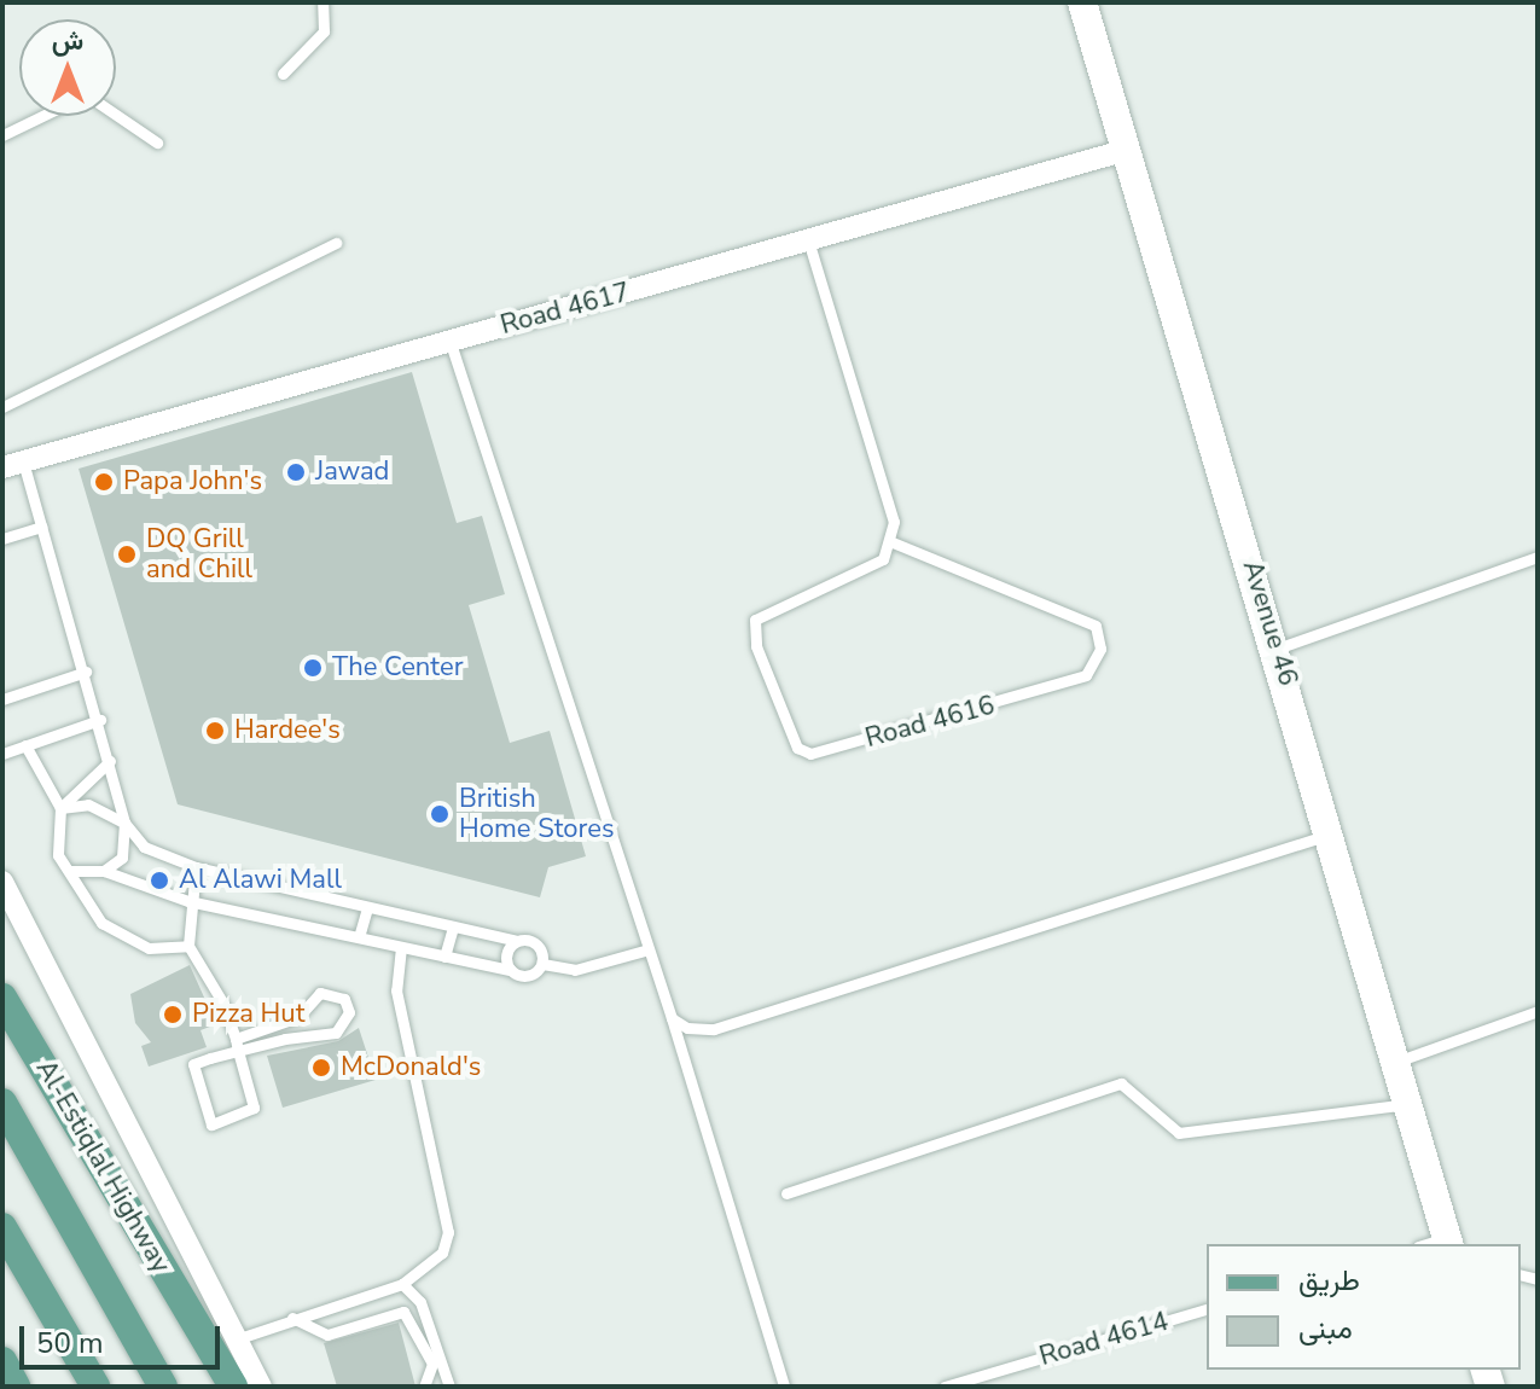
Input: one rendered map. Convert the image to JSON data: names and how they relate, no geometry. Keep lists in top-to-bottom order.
{
  "streets": {
    "main road": ["Al-Estiqlal Highway"],
    "street": ["Road 4617", "Avenue 46"],
    "lane": ["Road 4616", "Road 4614"]
  },
  "crossings": [
    ["Road 4617", "Avenue 46"]
  ],
  "places": [
    "Jawad",
    "Papa John's",
    "DQ Grill and Chill",
    "The Center",
    "Hardee's",
    "British Home Stores",
    "Al Alawi Mall",
    "Pizza Hut",
    "McDonald's"
  ],
  "legend": ["طريق", "مبنى"],
  "scale_bar": "50 m",
  "north": "top"
}
